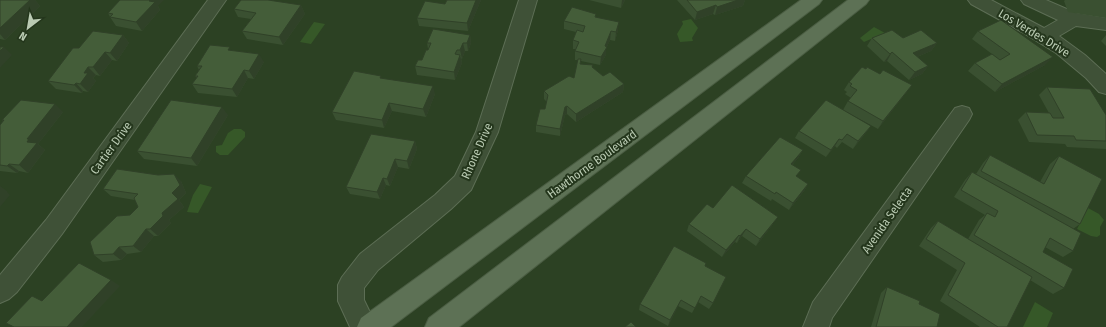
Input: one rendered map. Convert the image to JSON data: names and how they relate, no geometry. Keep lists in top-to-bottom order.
{
  "streets": {
    "main road": ["Hawthorne Boulevard"],
    "street": [
      "Los Verdes Drive",
      "Cartier Drive",
      "Rhone Drive",
      "Avenida Selecta"
    ]
  },
  "north": "bottom left"
}
